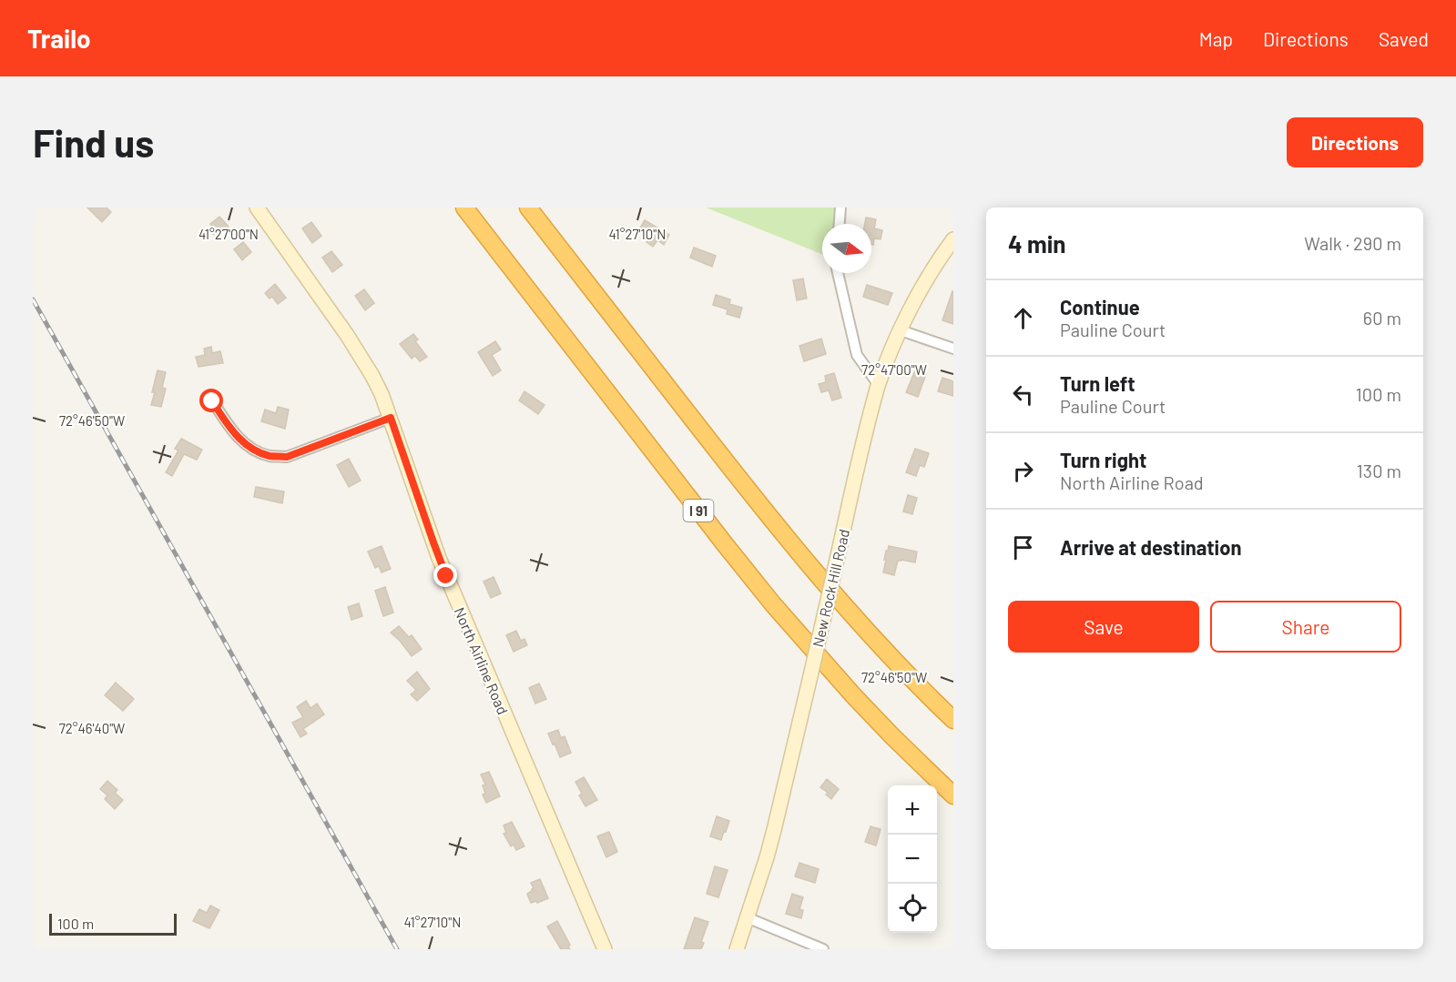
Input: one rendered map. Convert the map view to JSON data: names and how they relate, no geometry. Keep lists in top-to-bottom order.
{
  "streets": {
    "highway": ["I 91"],
    "main road": ["New Rock Hill Road", "North Airline Road"]
  },
  "scale_bar": "100 m",
  "north": "right",
  "page": {
    "header": "Trailo",
    "nav": ["Map", "Directions", "Saved"],
    "buttons": [
      "Directions",
      ["Save", "Share"]
    ],
    "title": "Find us",
    "heading": ["4 min", "Walk · 290 m"],
    "list": [
      ["Continue", "Pauline Court", "60 m"],
      ["Turn left", "Pauline Court", "100 m"],
      ["Turn right", "North Airline Road", "130 m"],
      "Arrive at destination"
    ],
    "map_buttons": ["+", "−"],
    "scale": "100 m"
  },
  "coordinates": [
    "41°27'00\"N",
    "41°27'10\"N",
    "72°47'00\"W",
    "72°46'50\"W",
    "72°46'40\"W"
  ]
}
